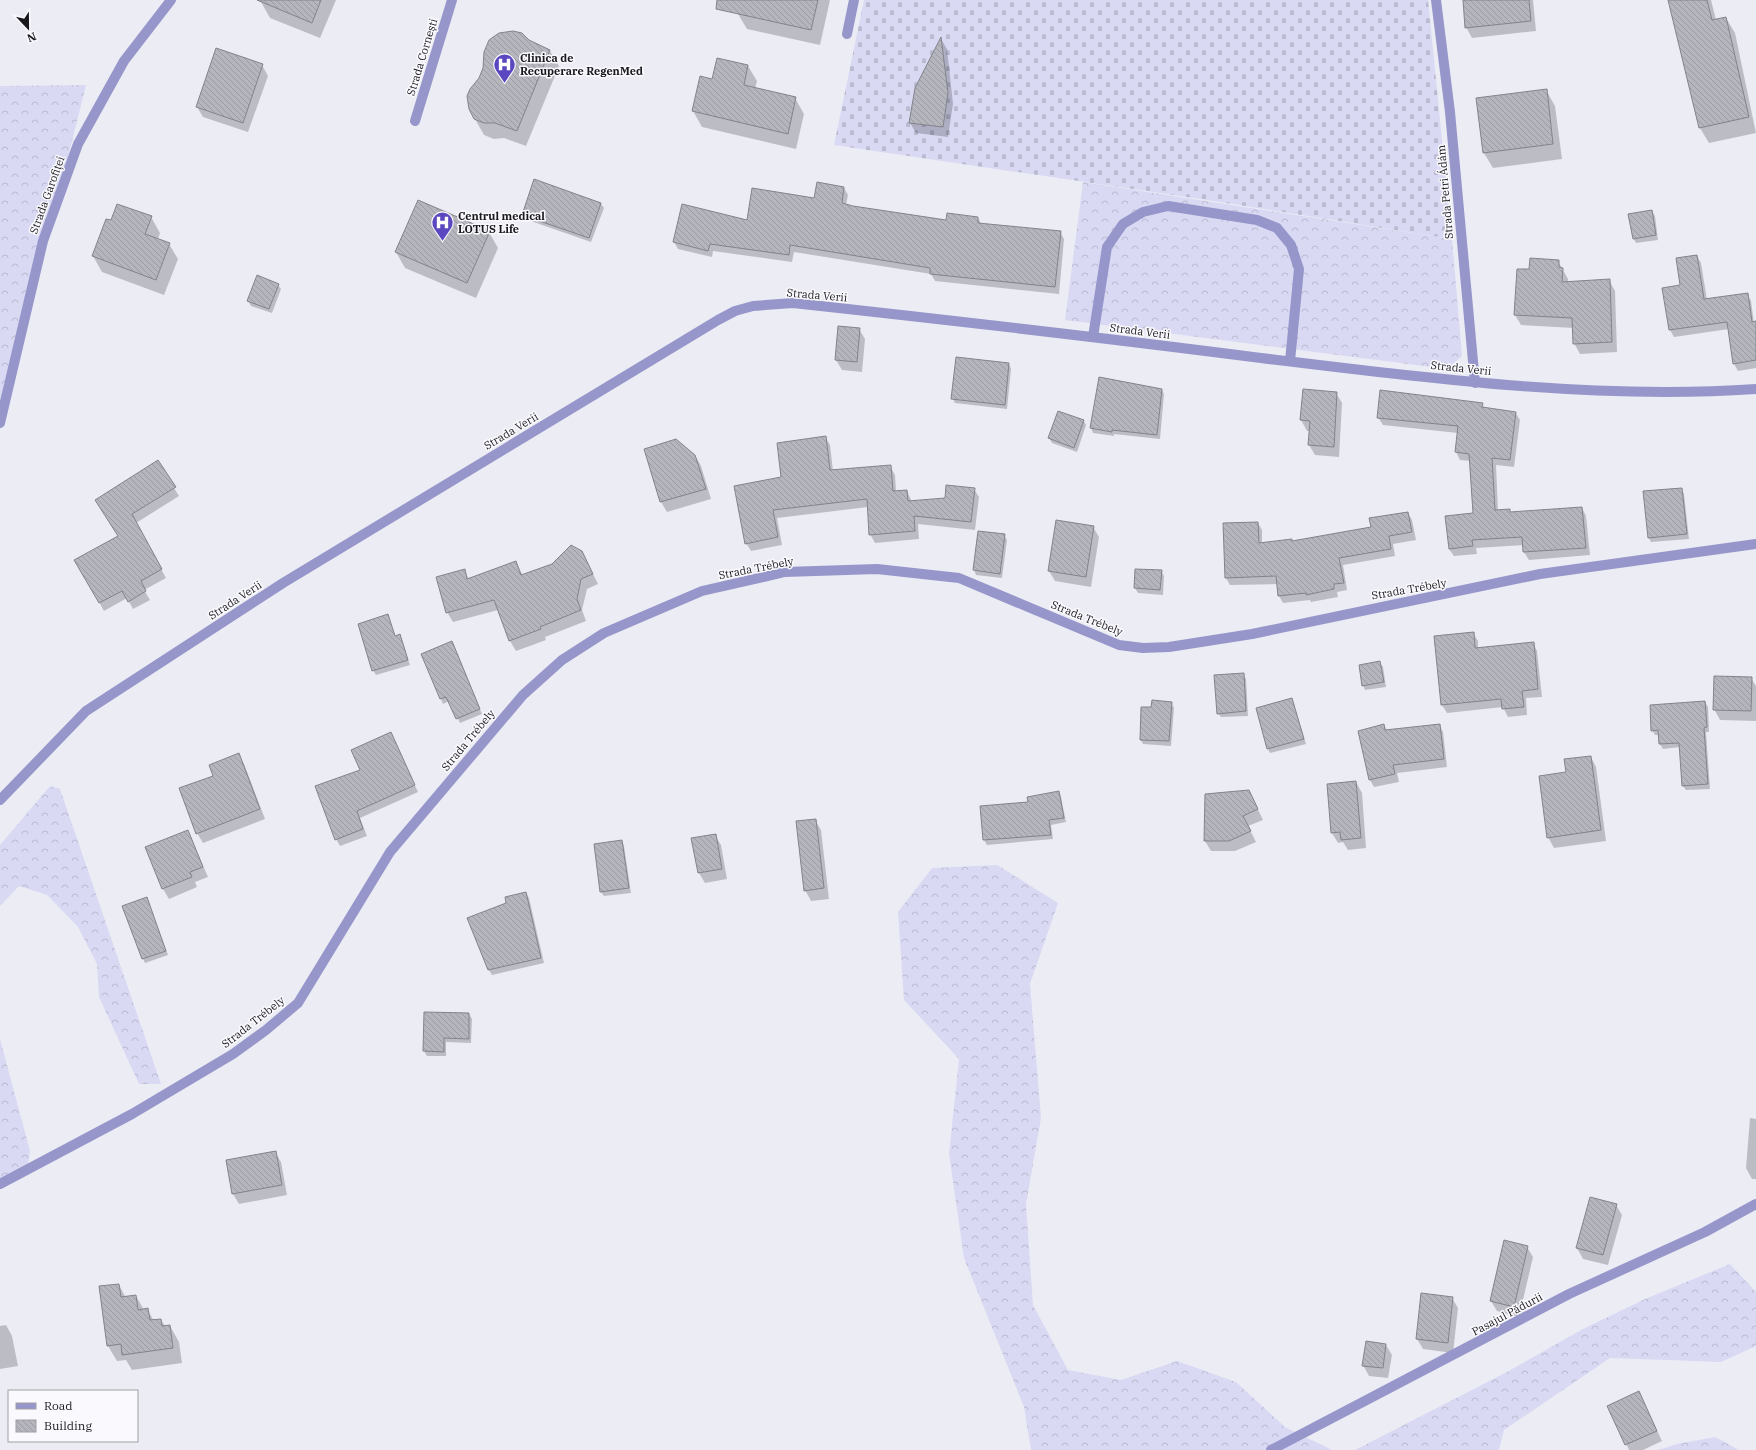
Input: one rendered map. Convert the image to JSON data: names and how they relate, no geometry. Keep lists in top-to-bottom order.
{
  "streets": {
    "street": [
      "Strada Cornești",
      "Strada Petri Ádám",
      "Strada Garofiței",
      "Strada Verii",
      "Strada Trébely",
      "Pasajul Pădurii"
    ]
  },
  "crossings": [
    ["Strada Petri Ádám", "Strada Verii"]
  ],
  "places": {
    "hospital": ["Clinica de Recuperare RegenMed", "Centrul medical LOTUS Life"]
  },
  "legend": ["Road", "Building"],
  "north": "bottom"
}
